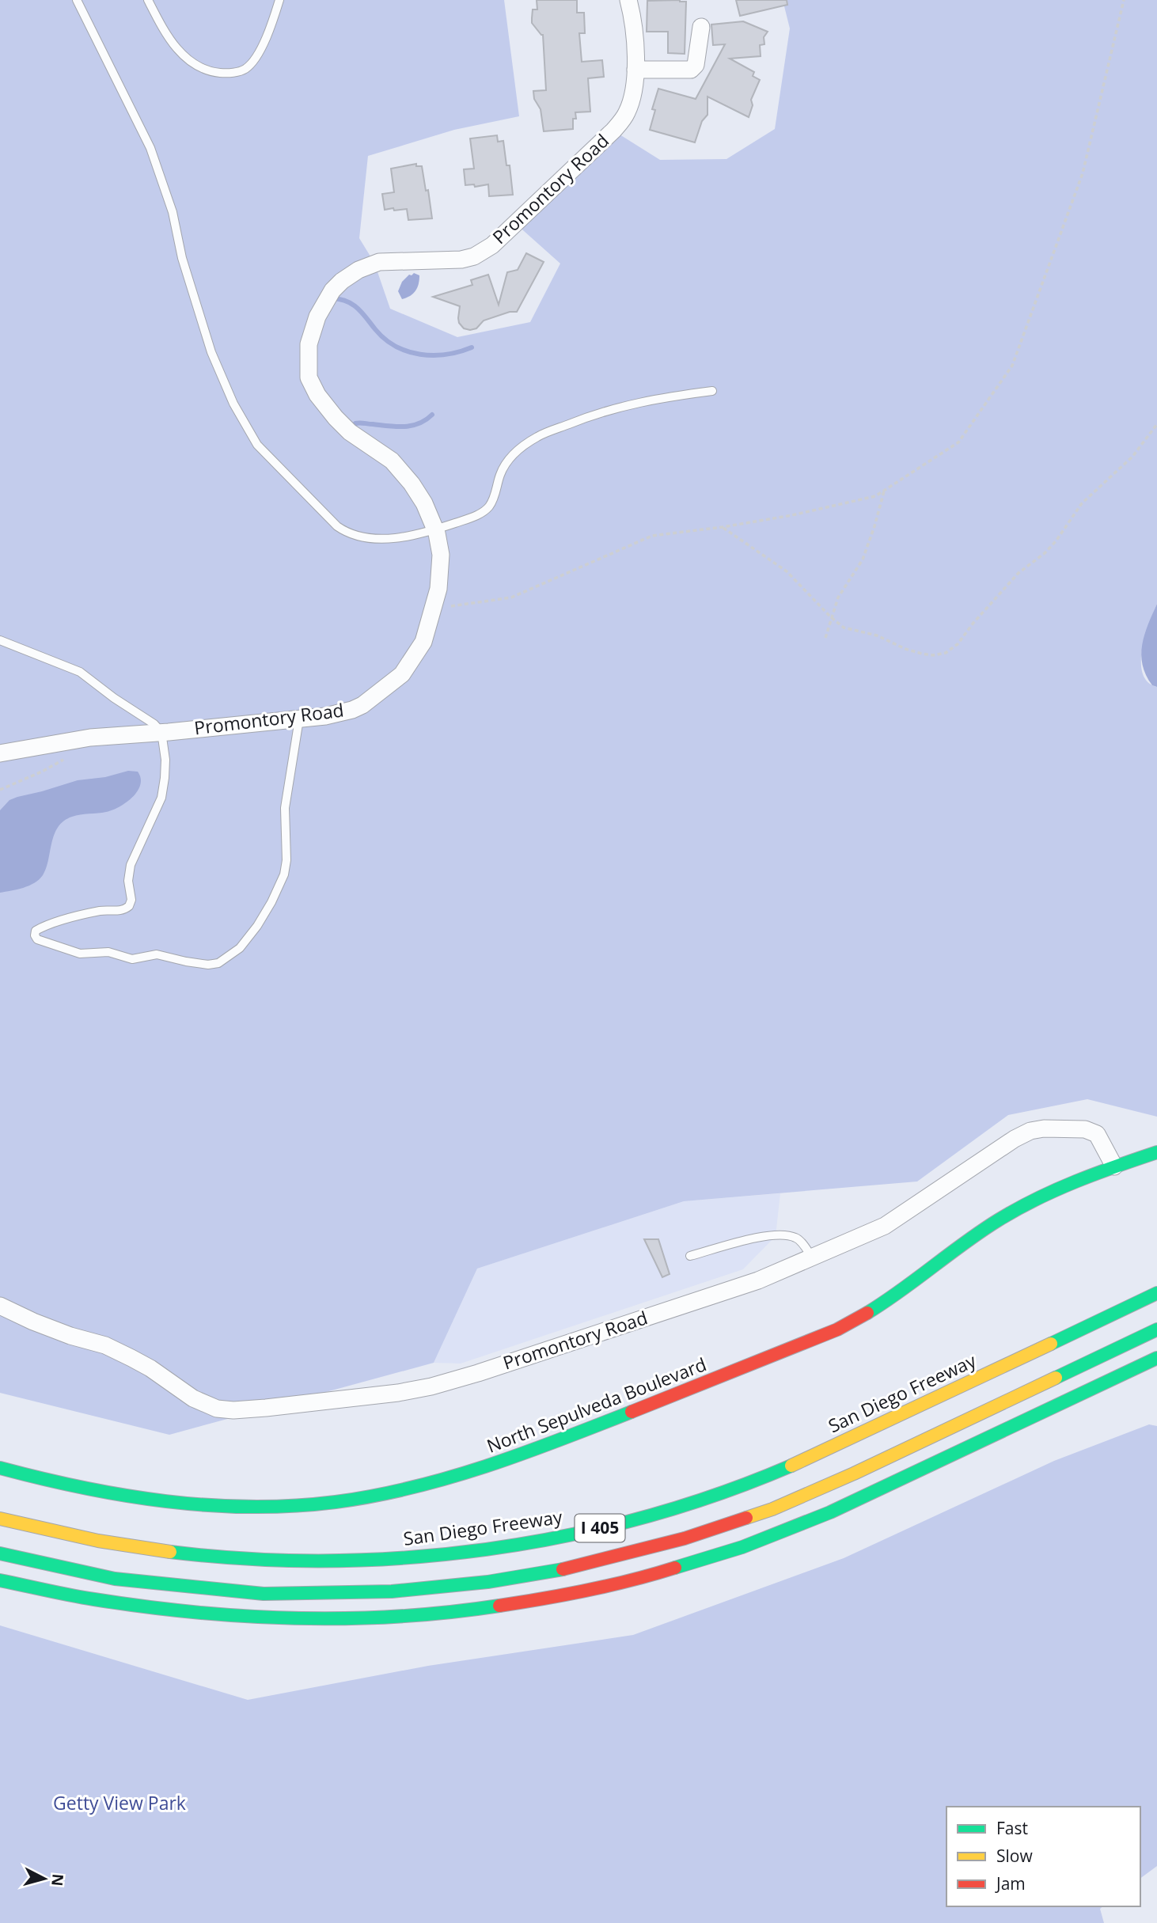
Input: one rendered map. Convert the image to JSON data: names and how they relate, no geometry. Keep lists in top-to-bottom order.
{
  "streets": {
    "main road": ["San Diego Freeway", "North Sepulveda Boulevard", "I 405"],
    "street": ["Promontory Road"]
  },
  "crossings": [
    ["Promontory Road", "North Sepulveda Boulevard"]
  ],
  "parks": ["Getty View Park"],
  "legend": ["Fast", "Slow", "Jam"],
  "north": "right"
}
